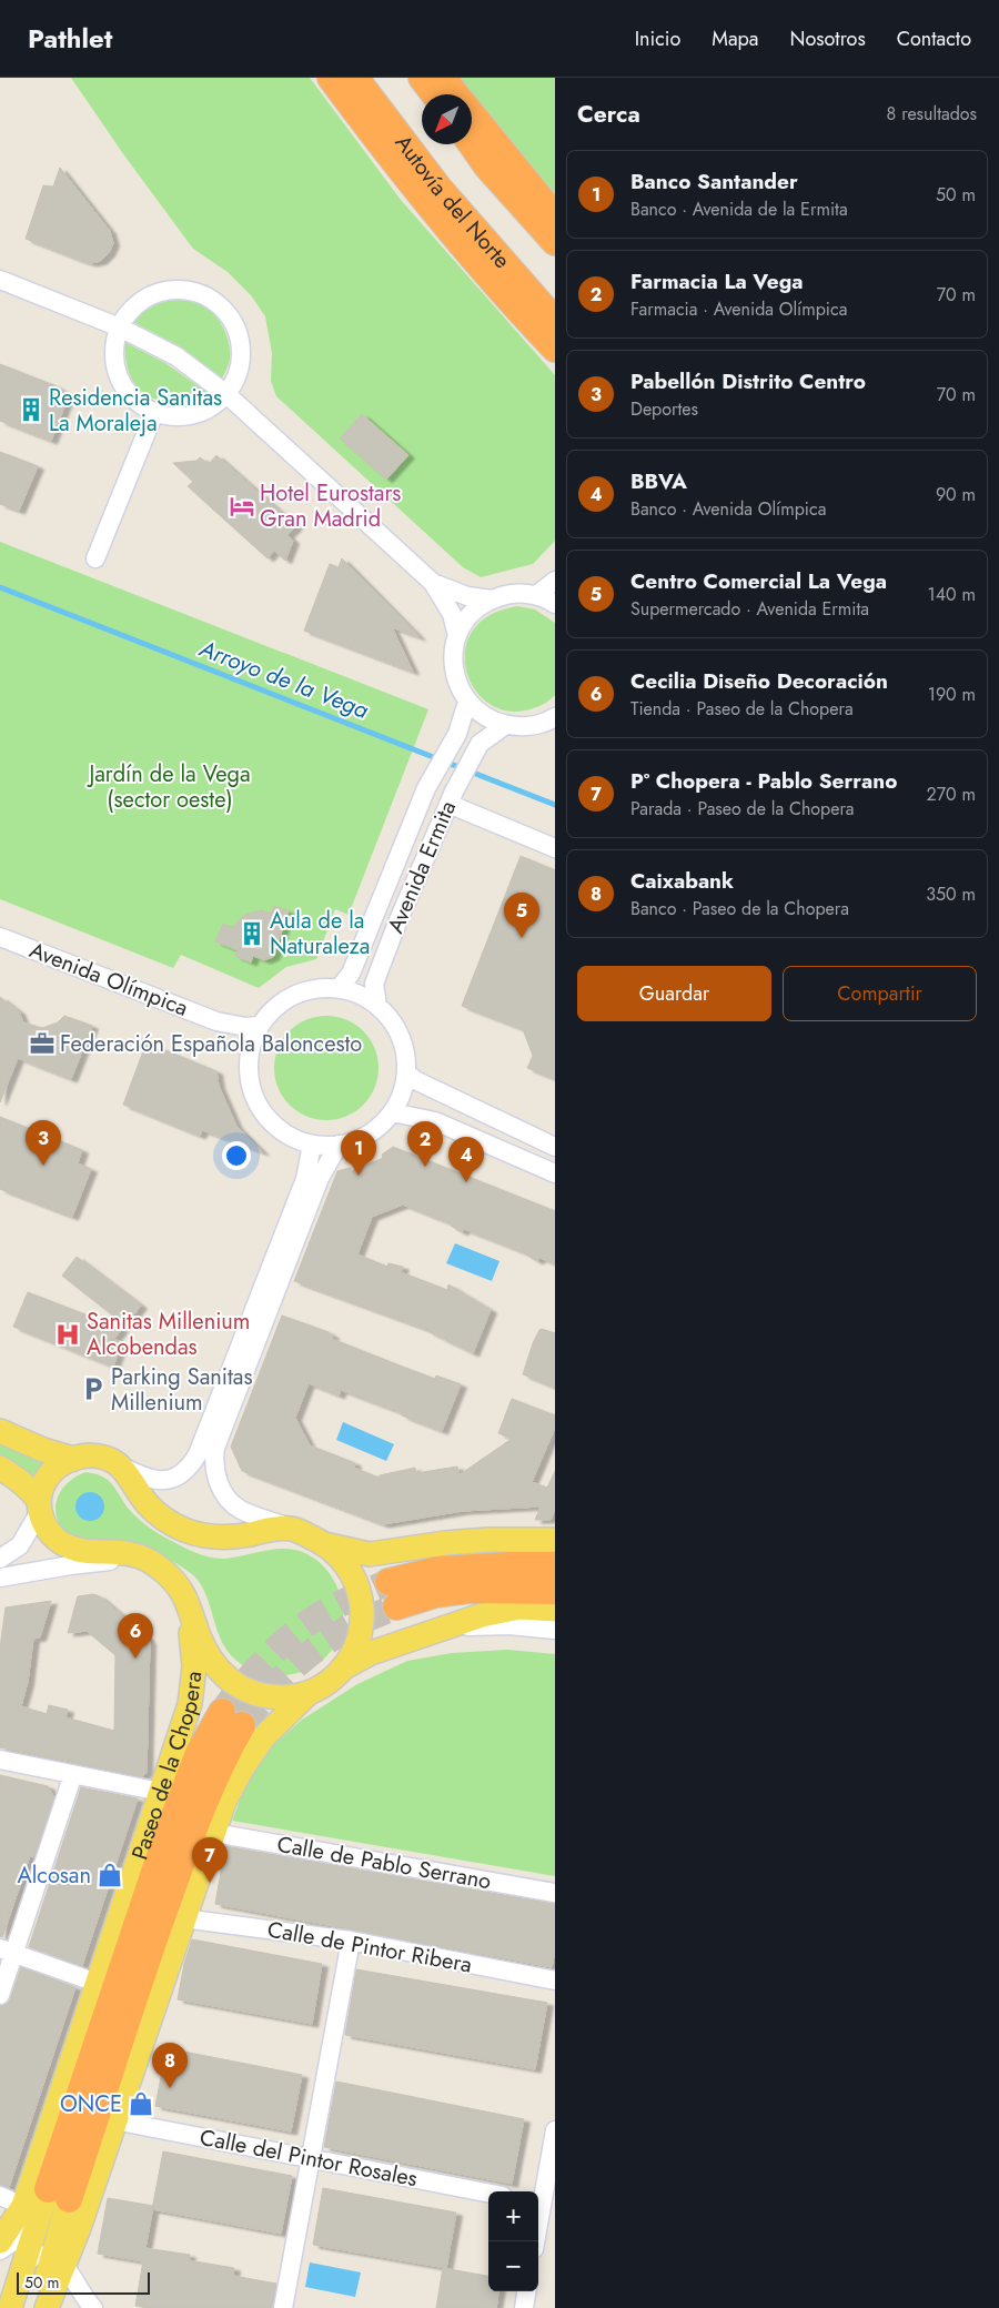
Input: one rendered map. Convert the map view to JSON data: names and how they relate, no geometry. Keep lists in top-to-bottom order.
{
  "streets": {
    "highway": ["Autovía del Norte"],
    "main road": ["Paseo de la Chopera"],
    "street": [
      "Avenida Ermita",
      "Avenida Olímpica",
      "Calle de Pablo Serrano",
      "Calle de Pintor Ribera",
      "Calle del Pintor Rosales"
    ]
  },
  "crossings": [
    ["Avenida Ermita", "Avenida Olímpica"],
    ["Paseo de la Chopera", "Calle de Pablo Serrano"],
    ["Paseo de la Chopera", "Calle de Pintor Ribera"],
    ["Paseo de la Chopera", "Calle del Pintor Rosales"]
  ],
  "water": ["Arroyo de la Vega"],
  "parks": ["Jardín de la Vega (sector oeste)"],
  "places": {
    "building": ["Residencia Sanitas La Moraleja", "Aula de la Naturaleza"],
    "hotel": ["Hotel Eurostars Gran Madrid"],
    "office": ["Federación Española Baloncesto"],
    "hospital": ["Sanitas Millenium Alcobendas"],
    "parking": ["Parking Sanitas Millenium"],
    "shop": ["Alcosan", "ONCE"]
  },
  "scale_bar": "50 m",
  "north": "bottom left",
  "page": {
    "header": "Pathlet",
    "nav": [
      "Inicio",
      "Mapa",
      "Nosotros",
      "Contacto"
    ],
    "heading": ["Cerca", "8 resultados"],
    "list": [
      {
        "mark": "1",
        "name": "Banco Santander",
        "note": "Banco · Avenida de la Ermita",
        "value": "50 m"
      },
      {
        "mark": "2",
        "name": "Farmacia La Vega",
        "note": "Farmacia · Avenida Olímpica",
        "value": "70 m"
      },
      {
        "mark": "3",
        "name": "Pabellón Distrito Centro",
        "note": "Deportes",
        "value": "70 m"
      },
      {
        "mark": "4",
        "name": "BBVA",
        "note": "Banco · Avenida Olímpica",
        "value": "90 m"
      },
      {
        "mark": "5",
        "name": "Centro Comercial La Vega",
        "note": "Supermercado · Avenida Ermita",
        "value": "140 m"
      },
      {
        "mark": "6",
        "name": "Cecilia Diseño Decoración",
        "note": "Tienda · Paseo de la Chopera",
        "value": "190 m"
      },
      {
        "mark": "7",
        "name": "Pº Chopera - Pablo Serrano",
        "note": "Parada · Paseo de la Chopera",
        "value": "270 m"
      },
      {
        "mark": "8",
        "name": "Caixabank",
        "note": "Banco · Paseo de la Chopera",
        "value": "350 m"
      }
    ],
    "pins": [
      "5",
      "3",
      "2",
      "1",
      "4",
      "6",
      "7",
      "8"
    ],
    "buttons": ["Guardar", "Compartir"],
    "map_buttons": ["+", "−"],
    "scale": "50 m"
  }
}
